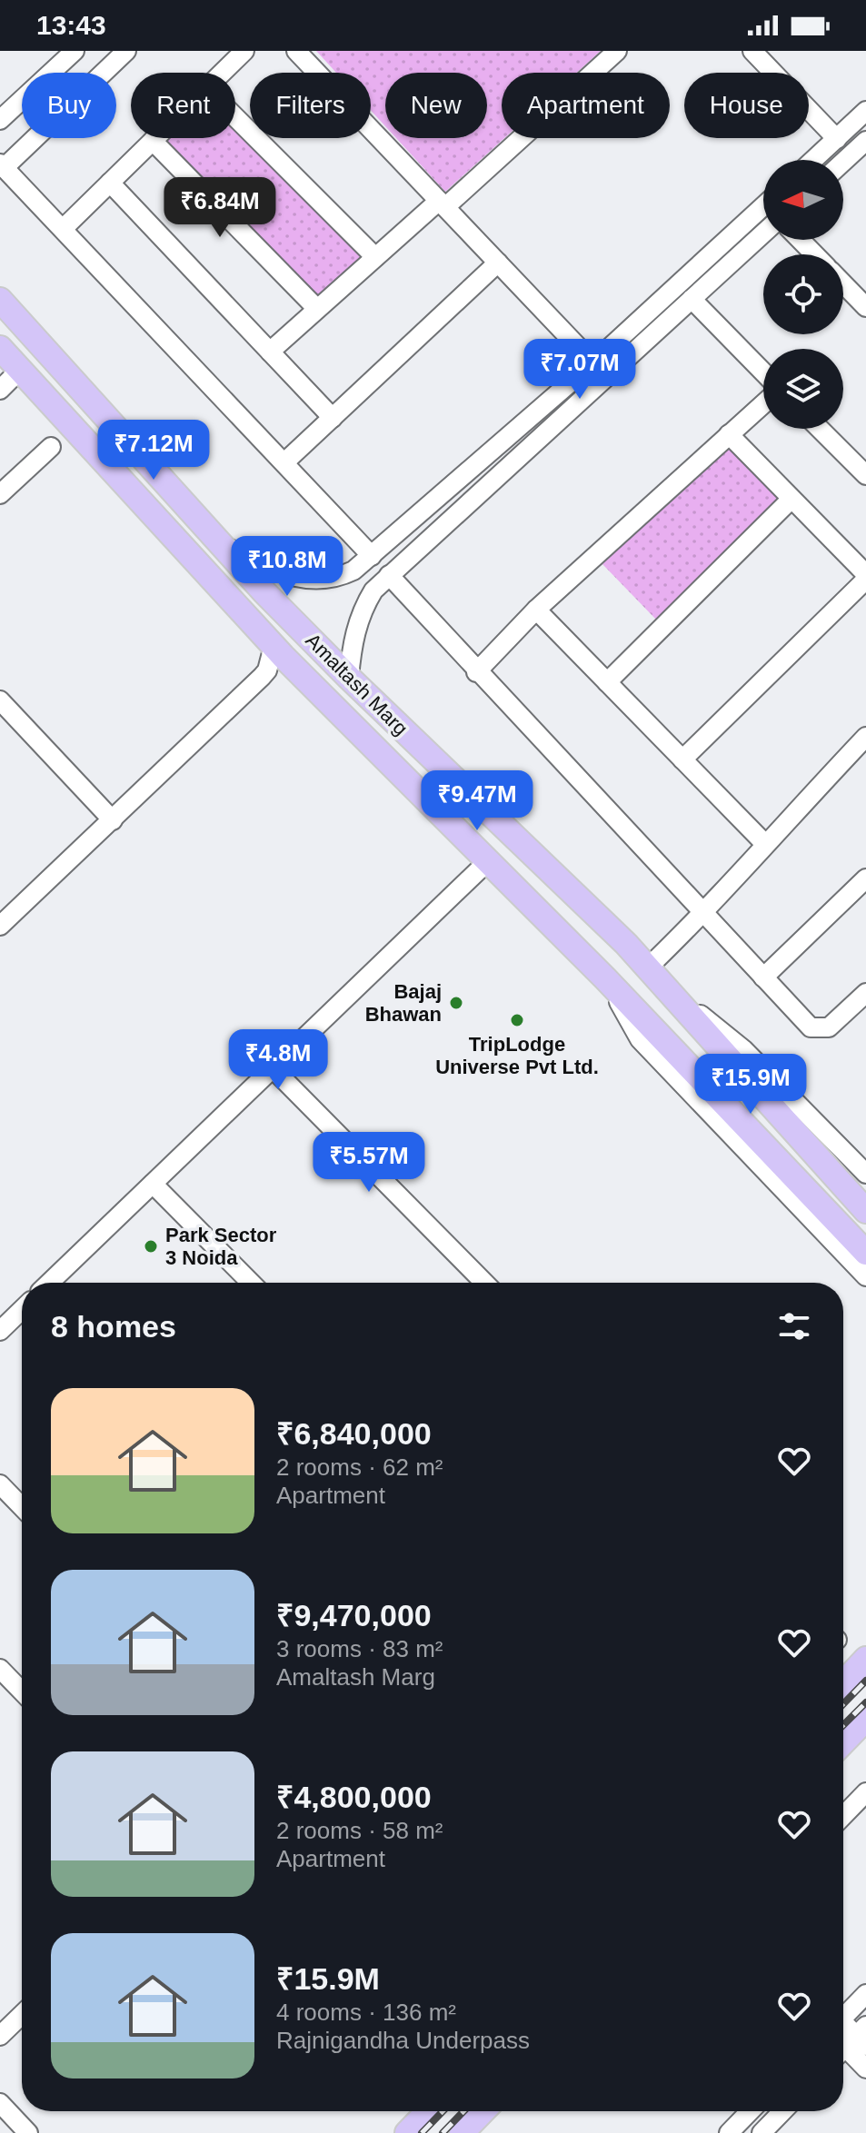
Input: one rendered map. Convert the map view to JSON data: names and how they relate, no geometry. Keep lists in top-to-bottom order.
{
  "streets": {
    "main road": ["Amaltash Marg"]
  },
  "places": ["Bajaj Bhawan", "TripLodge Universe Pvt Ltd.", "Park Sector 3 Noida"],
  "north": "left",
  "page": {
    "status": "13:43",
    "chip": [
      "Buy",
      "Rent",
      "Filters",
      "New",
      "Apartment",
      "House"
    ],
    "price": [
      "₹6.84M",
      "₹7.07M",
      "₹7.12M",
      "₹10.8M",
      "₹9.47M",
      "₹4.8M",
      "₹15.9M",
      "₹5.57M"
    ],
    "heading": "8 homes",
    "list": [
      {
        "name": "₹6,840,000",
        "note": "2 rooms · 62 m² · Apartment"
      },
      {
        "name": "₹9,470,000",
        "note": "3 rooms · 83 m² · Amaltash Marg"
      },
      {
        "name": "₹4,800,000",
        "note": "2 rooms · 58 m² · Apartment"
      },
      {
        "name": "₹15.9M",
        "note": "4 rooms · 136 m² · Rajnigandha Underpass"
      }
    ]
  }
}
